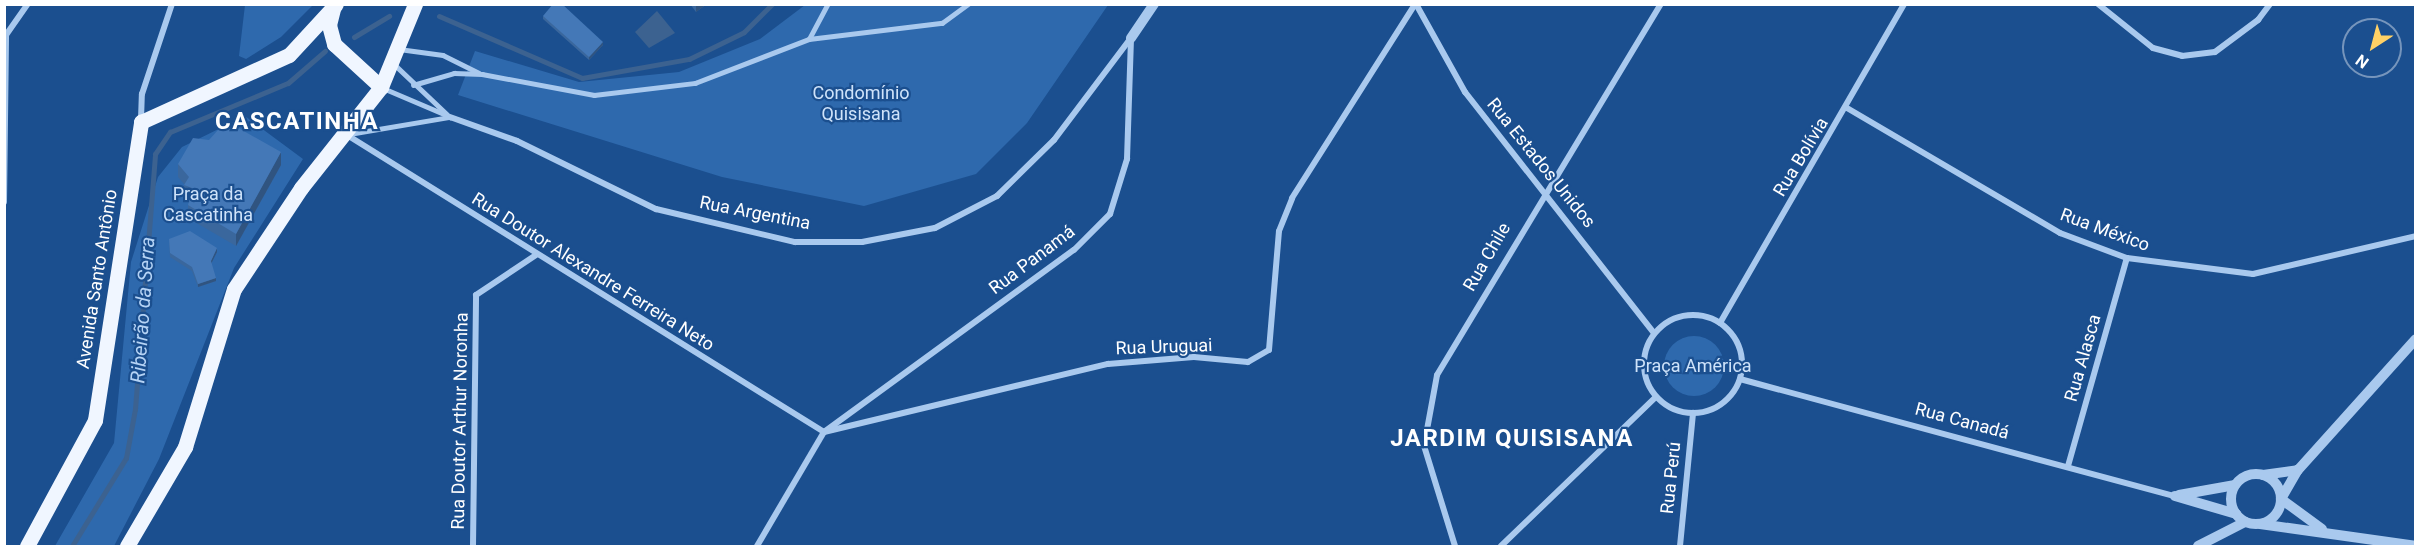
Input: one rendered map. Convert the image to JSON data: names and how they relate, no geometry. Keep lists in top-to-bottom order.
{
  "streets": {
    "main road": ["Avenida Santo Antônio"],
    "street": [
      "Rua Bolívia",
      "Rua Estados Unidos",
      "Rua Argentina",
      "Rua México",
      "Rua Chile",
      "Rua Panamá",
      "Rua Doutor Alexandre Ferreira Neto",
      "Rua Uruguai",
      "Rua Alasca",
      "Rua Doutor Arthur Noronha",
      "Rua Canadá",
      "Rua Perú"
    ]
  },
  "crossings": [
    ["Rua Bolívia", "Rua Estados Unidos"],
    ["Rua Bolívia", "Rua México"],
    ["Rua Bolívia", "Rua Canadá"],
    ["Rua Bolívia", "Rua Perú"],
    ["Rua Estados Unidos", "Rua Chile"],
    ["Rua Estados Unidos", "Rua Uruguai"],
    ["Rua Estados Unidos", "Rua Canadá"],
    ["Rua Estados Unidos", "Rua Perú"],
    ["Rua Argentina", "Rua Panamá"],
    ["Rua Argentina", "Rua Doutor Alexandre Ferreira Neto"],
    ["Rua México", "Rua Alasca"],
    ["Rua Panamá", "Rua Doutor Alexandre Ferreira Neto"],
    ["Rua Panamá", "Rua Uruguai"],
    ["Rua Doutor Alexandre Ferreira Neto", "Rua Uruguai"],
    ["Rua Doutor Alexandre Ferreira Neto", "Rua Doutor Arthur Noronha"],
    ["Rua Alasca", "Rua Canadá"],
    ["Rua Canadá", "Rua Perú"]
  ],
  "districts": ["CASCATINHA", "JARDIM QUISISANA"],
  "water": ["Ribeirão da Serra"],
  "parks": ["Condomínio Quisisana", "Praça da Cascatinha", "Praça América"],
  "north": "bottom left"
}
